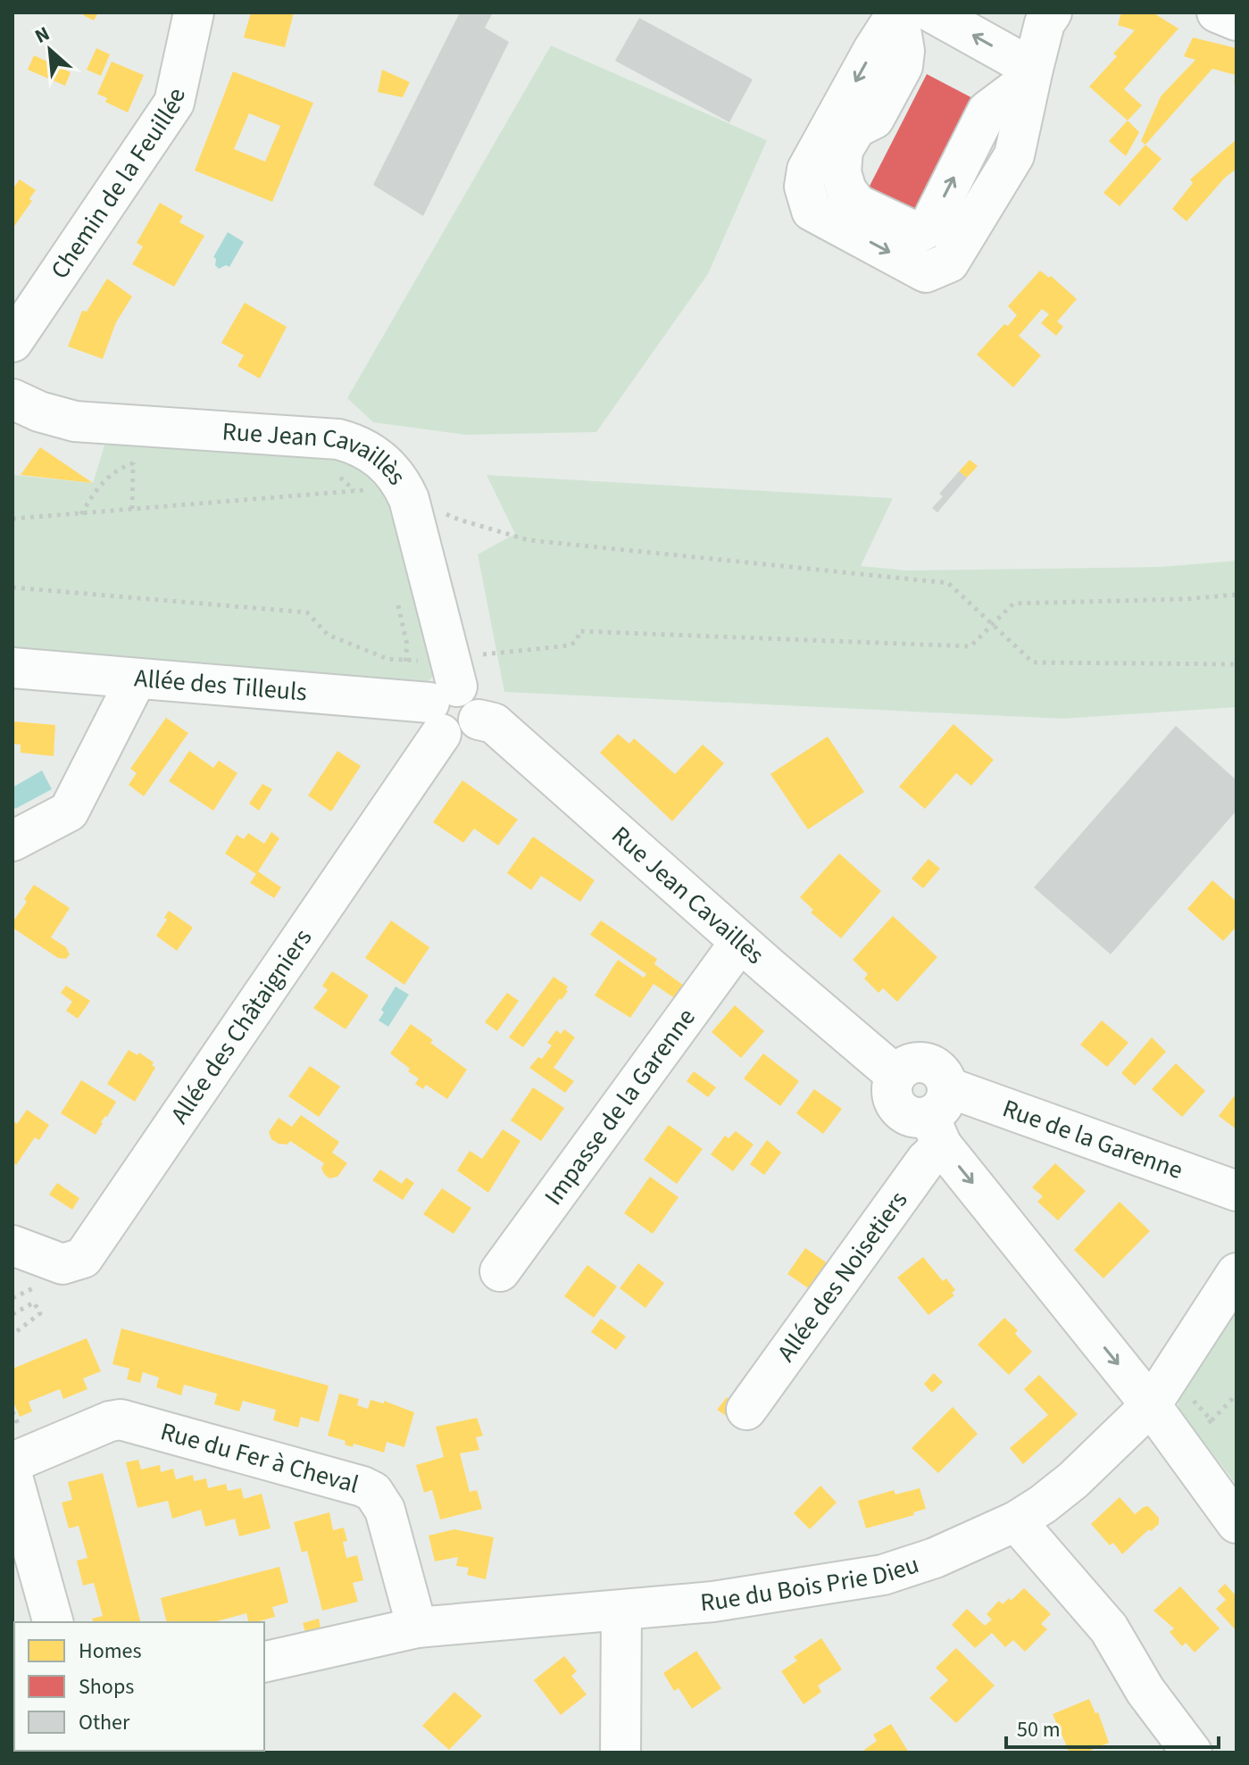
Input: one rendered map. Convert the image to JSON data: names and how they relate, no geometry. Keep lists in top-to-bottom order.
{
  "streets": {
    "street": [
      "Chemin de la Feuillée",
      "Rue Jean Cavaillès",
      "Allée des Tilleuls",
      "Allée des Châtaigniers",
      "Impasse de la Garenne",
      "Rue de la Garenne",
      "Allée des Noisetiers",
      "Rue du Fer à Cheval",
      "Rue du Bois Prie Dieu"
    ]
  },
  "crossings": [
    ["Rue Jean Cavaillès", "Allée des Tilleuls"],
    ["Rue Jean Cavaillès", "Allée des Châtaigniers"],
    ["Rue Jean Cavaillès", "Impasse de la Garenne"],
    ["Rue Jean Cavaillès", "Rue de la Garenne"],
    ["Allée des Tilleuls", "Allée des Châtaigniers"],
    ["Rue de la Garenne", "Allée des Noisetiers"],
    ["Rue du Fer à Cheval", "Rue du Bois Prie Dieu"]
  ],
  "legend": ["Homes", "Shops", "Other"],
  "scale_bar": "50 m",
  "north": "top left"
}
